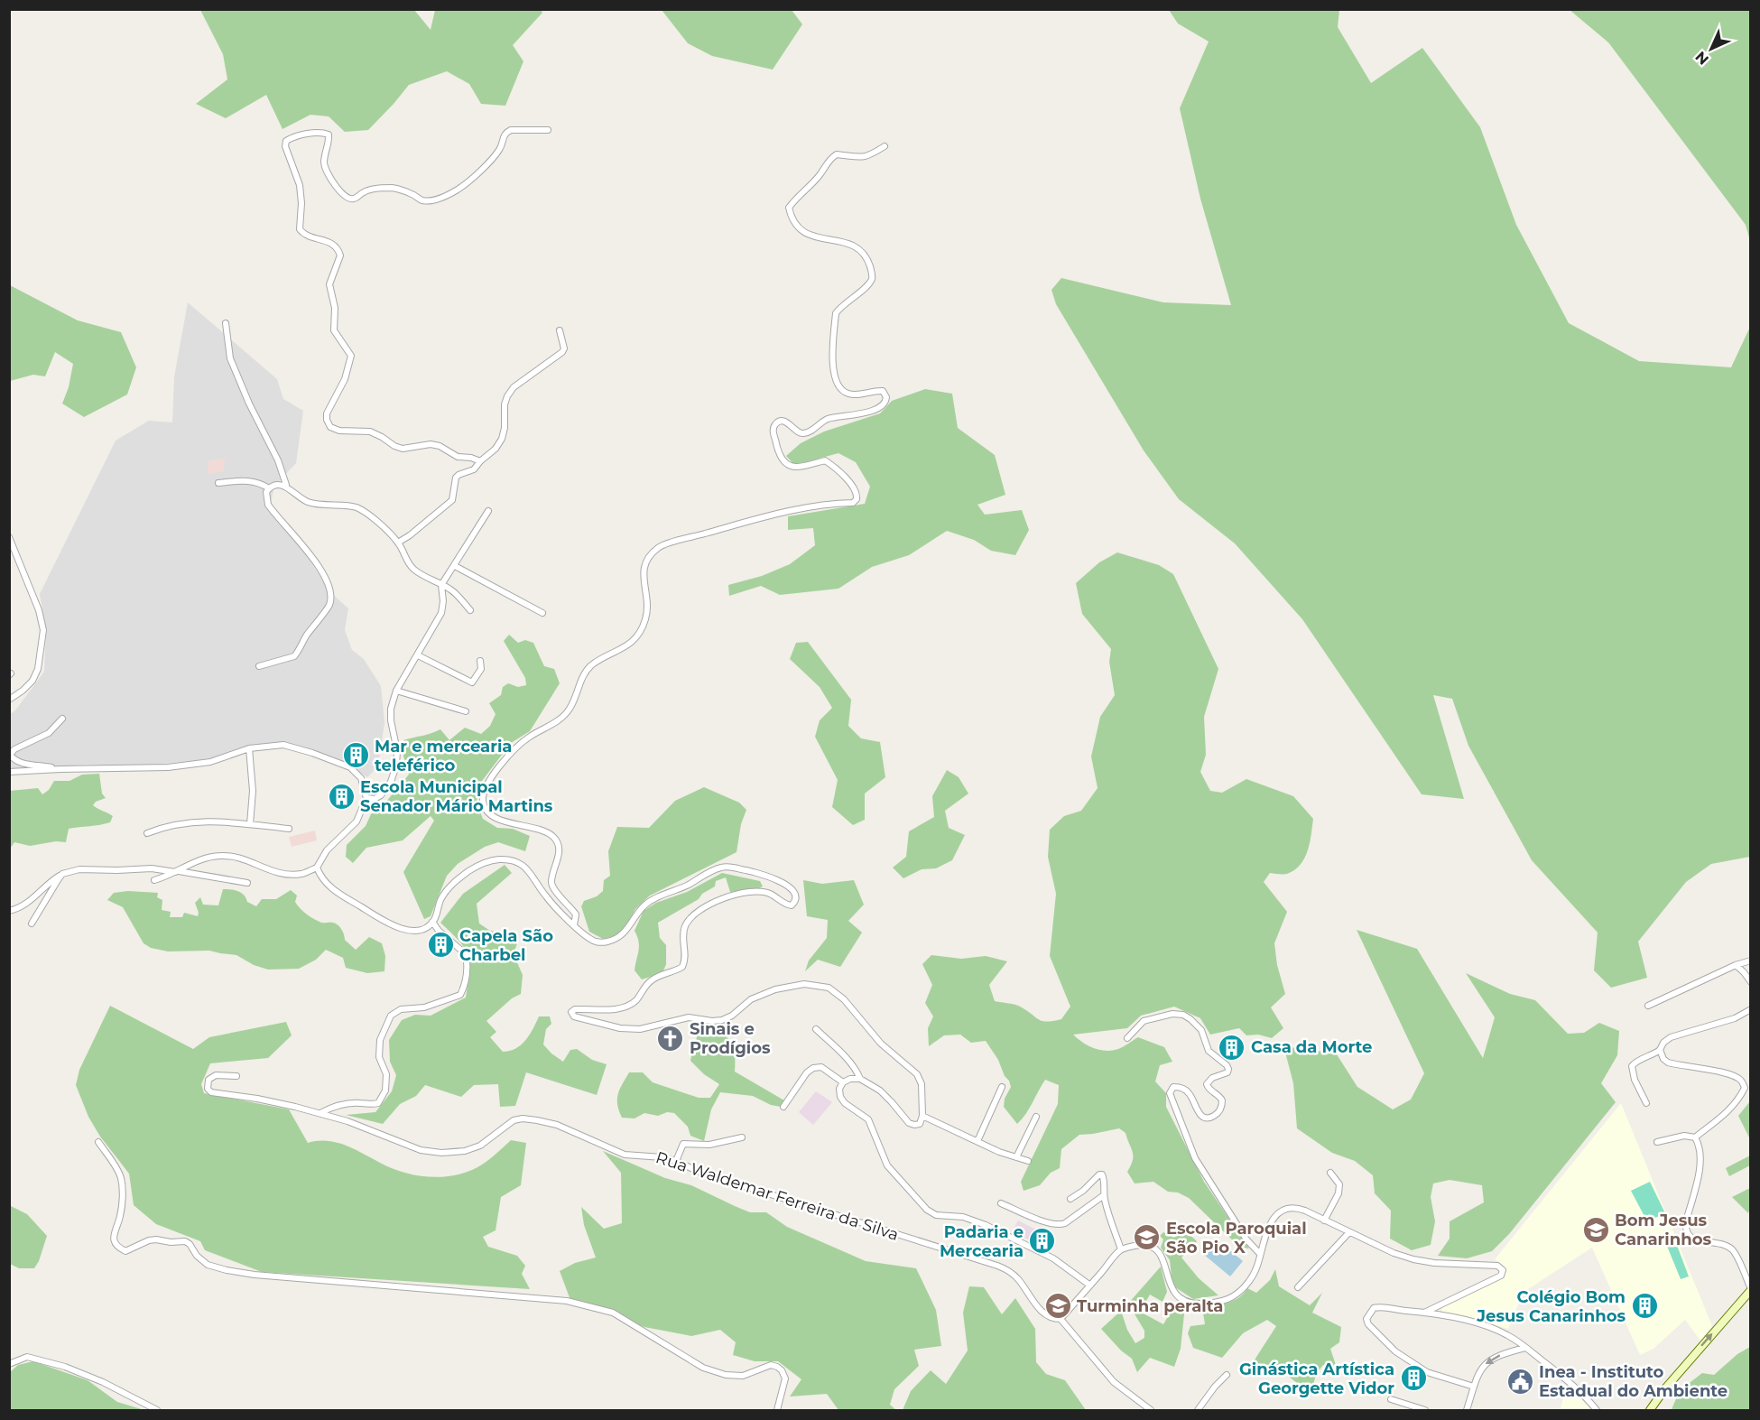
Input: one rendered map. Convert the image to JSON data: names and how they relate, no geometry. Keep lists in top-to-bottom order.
{
  "streets": {
    "street": ["Rua Waldemar Ferreira da Silva"]
  },
  "places": {
    "building": [
      "Mar e mercearia teleférico",
      "Escola Municipal Senador Mário Martins",
      "Capela São Charbel",
      "Casa da Morte",
      "Padaria e Mercearia",
      "Colégio Bom Jesus Canarinhos",
      "Ginástica Artística Georgette Vidor"
    ],
    "church": ["Sinais e Prodígios"],
    "school or university": ["Bom Jesus Canarinhos", "Escola Paroquial São Pio X", "Turminha peralta"],
    "public building": ["Inea - Instituto Estadual do Ambiente"]
  },
  "north": "bottom left"
}
